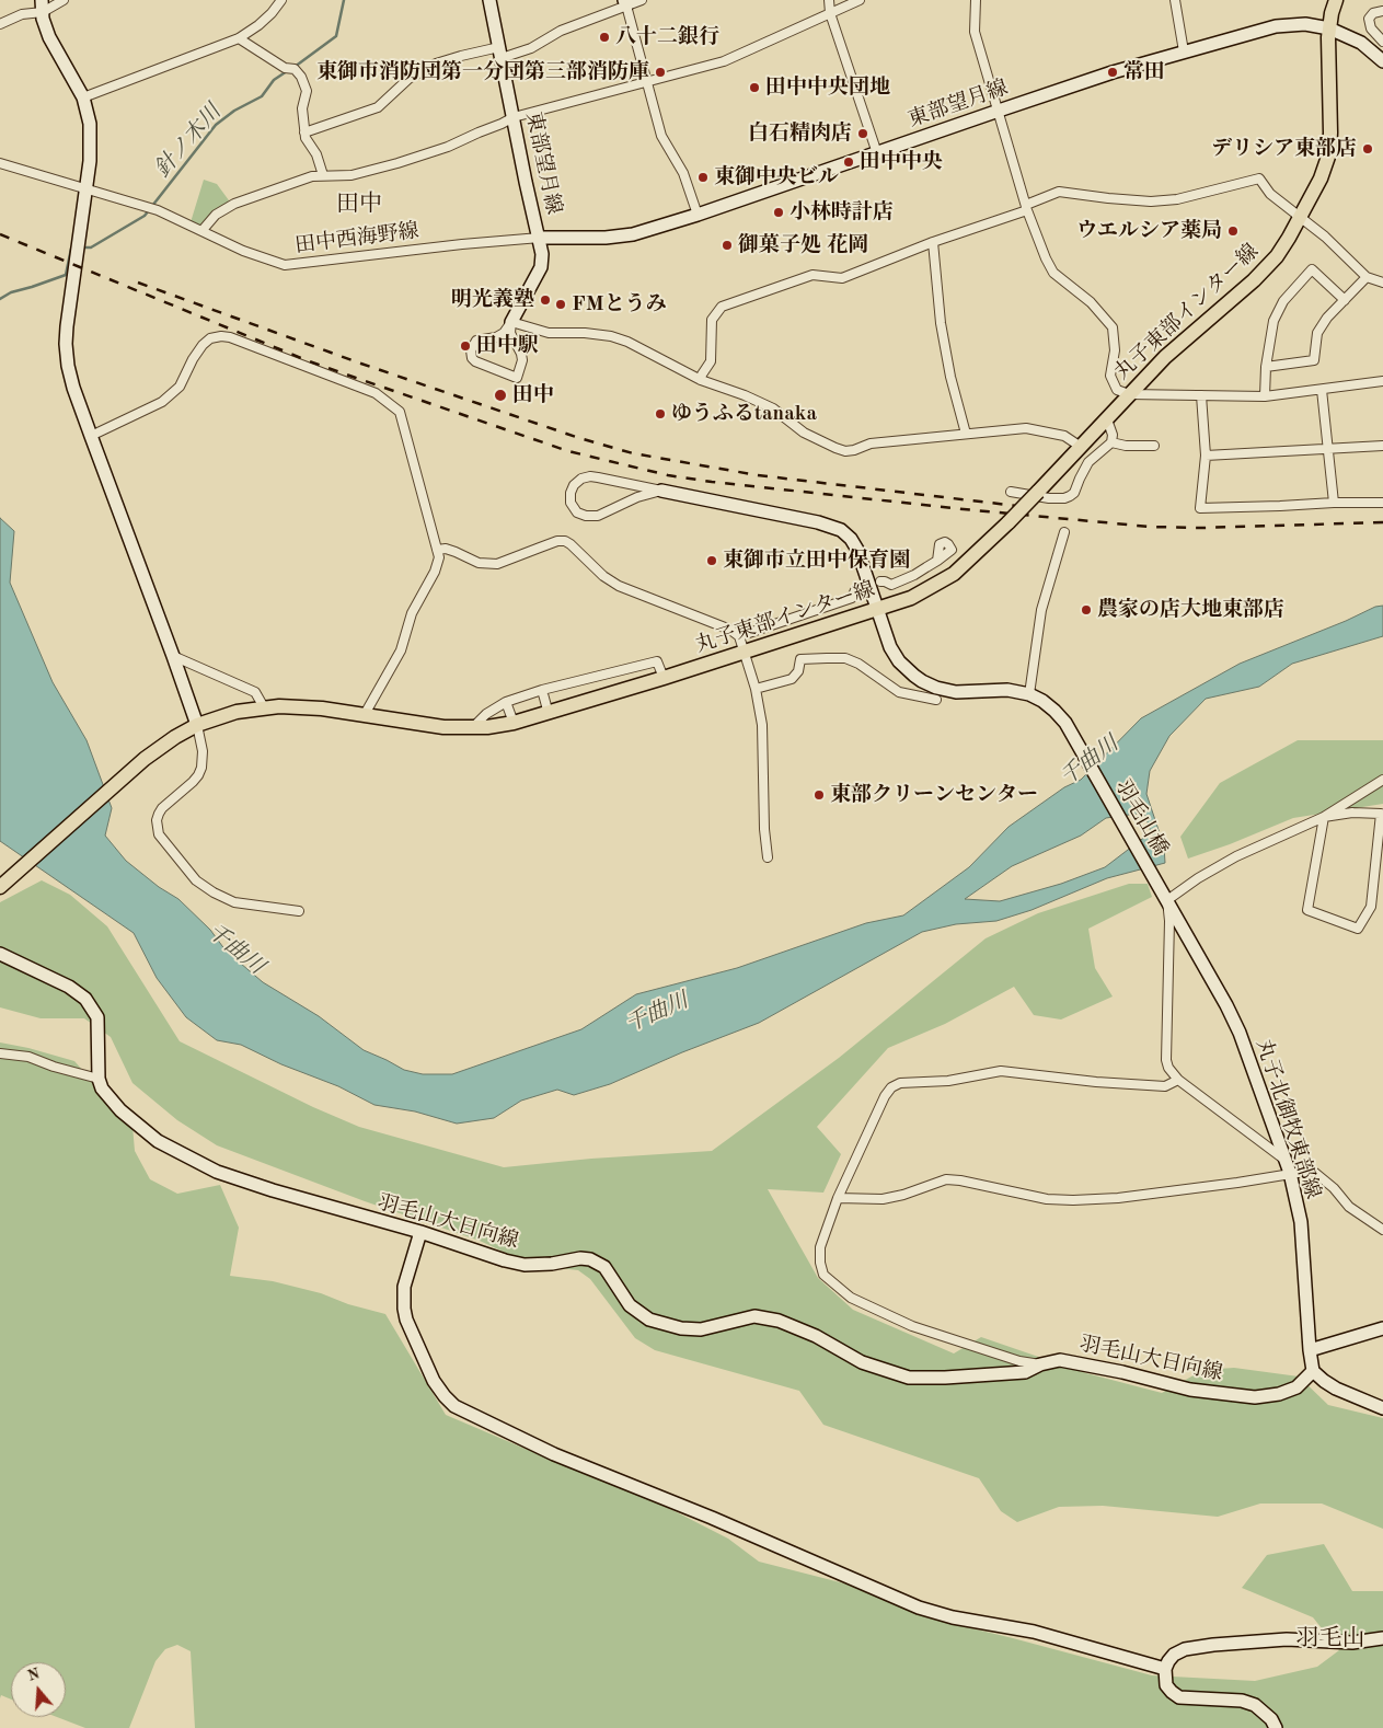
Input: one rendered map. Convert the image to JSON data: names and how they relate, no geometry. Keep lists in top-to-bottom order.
{
  "streets": {
    "main road": [
      "東部望月線",
      "丸子東部インター線",
      "羽毛山橋",
      "丸子北御牧東部線",
      "羽毛山大日向線"
    ],
    "street": ["田中西海野線"]
  },
  "crossings": [
    ["東部望月線", "田中西海野線"],
    ["東部望月線", "丸子東部インター線"],
    ["羽毛山橋", "丸子北御牧東部線"],
    ["丸子北御牧東部線", "羽毛山大日向線"]
  ],
  "districts": ["田中", "羽毛山"],
  "water": ["針ノ木川", "千曲川"],
  "places": [
    "八十二銀行",
    "東御市消防団第一分団第三部消防庫",
    "常田",
    "田中中央団地",
    "白石精肉店",
    "デリシア東部店",
    "田中中央",
    "東御中央ビル",
    "小林時計店",
    "ウエルシア薬局",
    "御菓子処 花岡",
    "明光義塾",
    "FMとうみ",
    "田中駅",
    "田中",
    "ゆうふるtanaka",
    "東御市立田中保育園",
    "農家の店大地東部店",
    "東部クリーンセンター"
  ],
  "north": "top"
}
